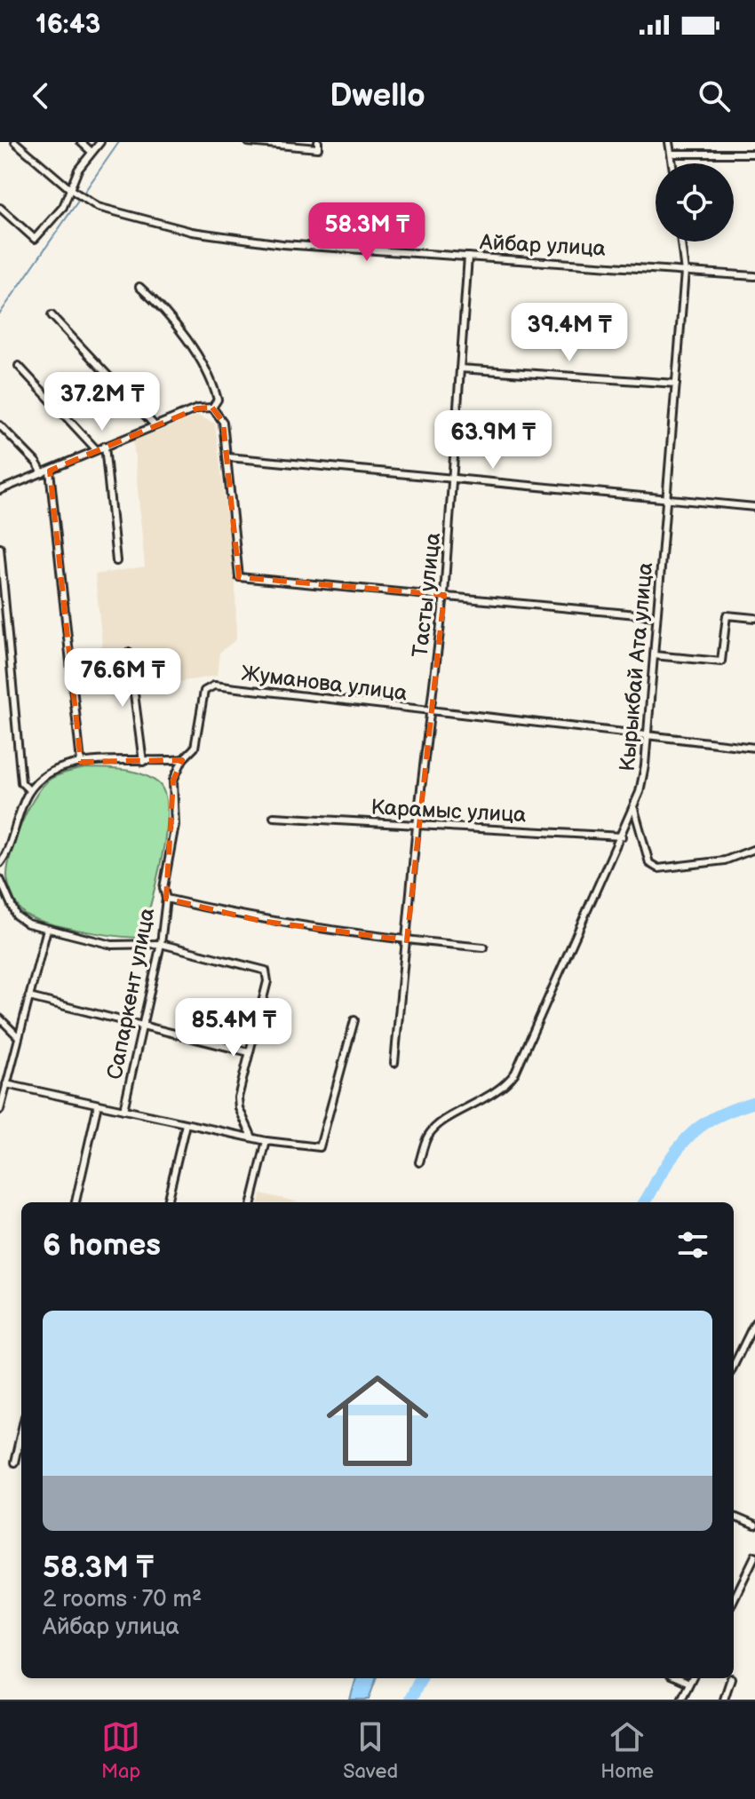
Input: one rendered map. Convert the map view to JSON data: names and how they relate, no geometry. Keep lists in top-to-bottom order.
{
  "streets": {
    "street": [
      "Айбар улица",
      "Тасты улица",
      "Кырыкбай Ата улица",
      "Жуманова улица",
      "Карамыс улица",
      "Сапаркент улица"
    ]
  },
  "crossings": [
    ["Айбар улица", "Тасты улица"],
    ["Айбар улица", "Кырыкбай Ата улица"],
    ["Тасты улица", "Жуманова улица"],
    ["Тасты улица", "Карамыс улица"],
    ["Кырыкбай Ата улица", "Жуманова улица"],
    ["Кырыкбай Ата улица", "Карамыс улица"],
    ["Жуманова улица", "Сапаркент улица"]
  ],
  "page": {
    "status": "16:43",
    "header": "Dwello",
    "price": [
      "58.3M ₸",
      "39.4M ₸",
      "37.2M ₸",
      "63.9M ₸",
      "76.6M ₸",
      "85.4M ₸"
    ],
    "heading": "6 homes",
    "list": [
      {
        "name": "58.3M ₸",
        "note": "2 rooms · 70 m² · Айбар улица"
      }
    ],
    "tabs": ["Map", "Saved", "Home"]
  }
}
